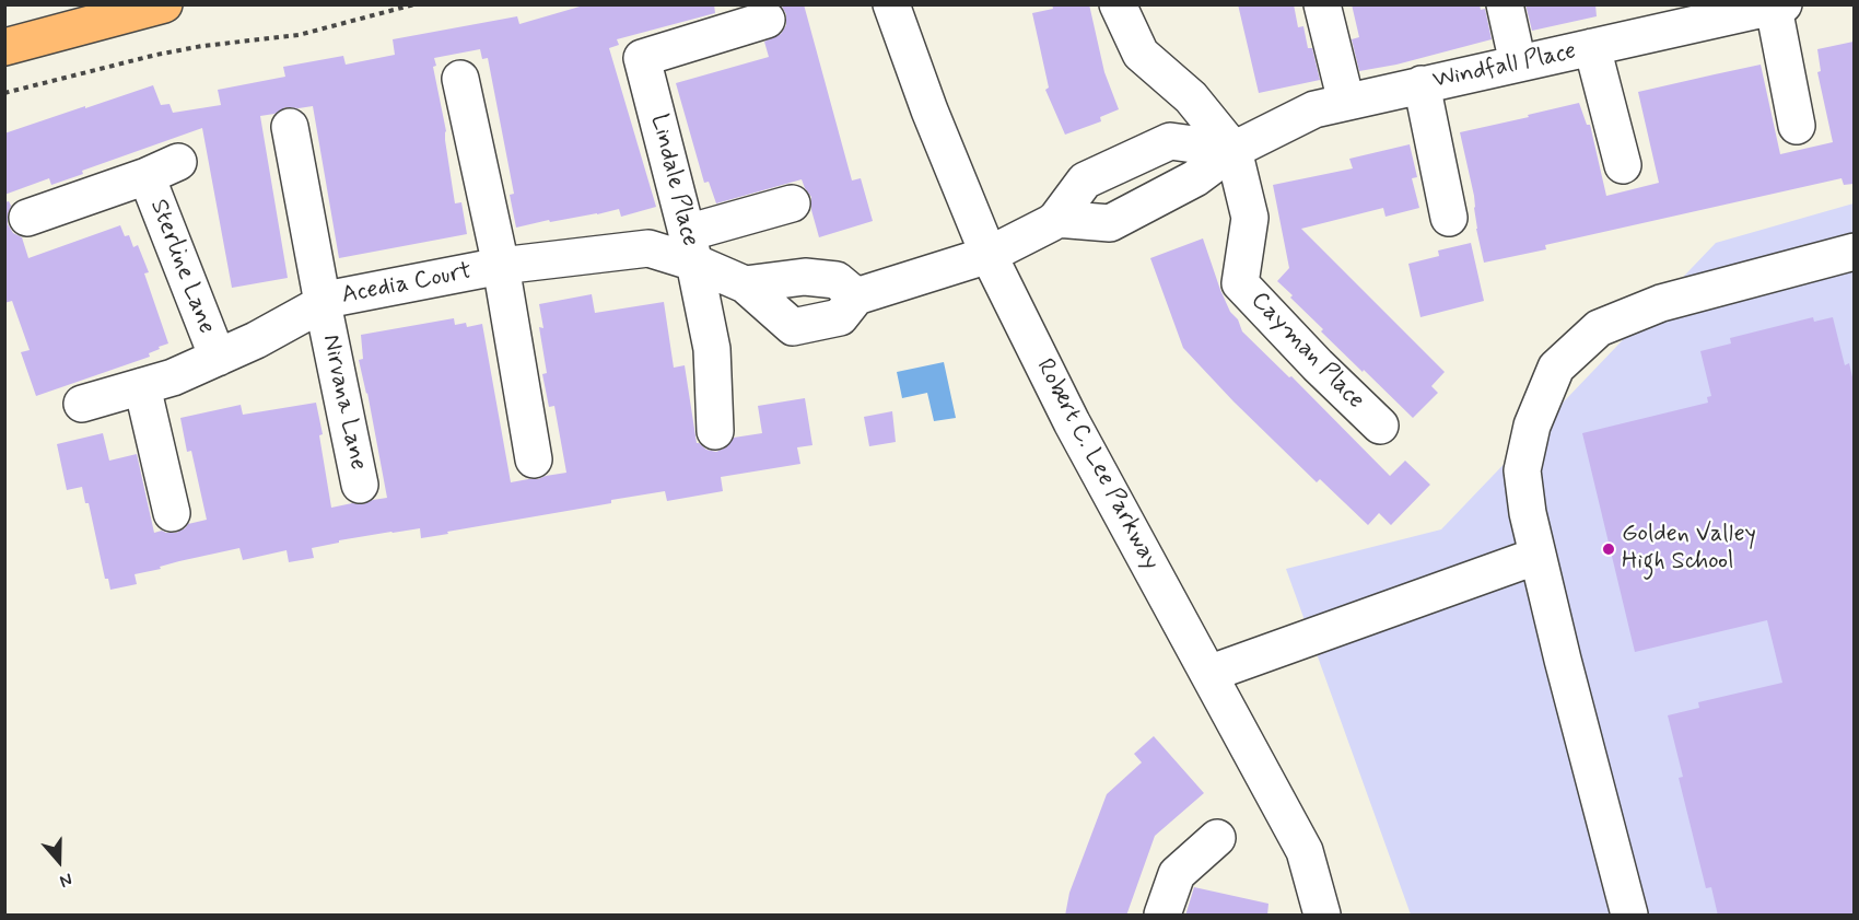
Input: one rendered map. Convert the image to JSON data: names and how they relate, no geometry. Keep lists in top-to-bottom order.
{
  "streets": {
    "street": [
      "Windfall Place",
      "Lindale Place",
      "Sterline Lane",
      "Acedia Court",
      "Cayman Place",
      "Nirvana Lane",
      "Robert C. Lee Parkway"
    ]
  },
  "crossings": [
    ["Windfall Place", "Acedia Court"],
    ["Windfall Place", "Cayman Place"],
    ["Lindale Place", "Acedia Court"],
    ["Sterline Lane", "Acedia Court"],
    ["Acedia Court", "Nirvana Lane"],
    ["Acedia Court", "Robert C. Lee Parkway"]
  ],
  "places": ["Golden Valley High School"],
  "north": "bottom"
}
